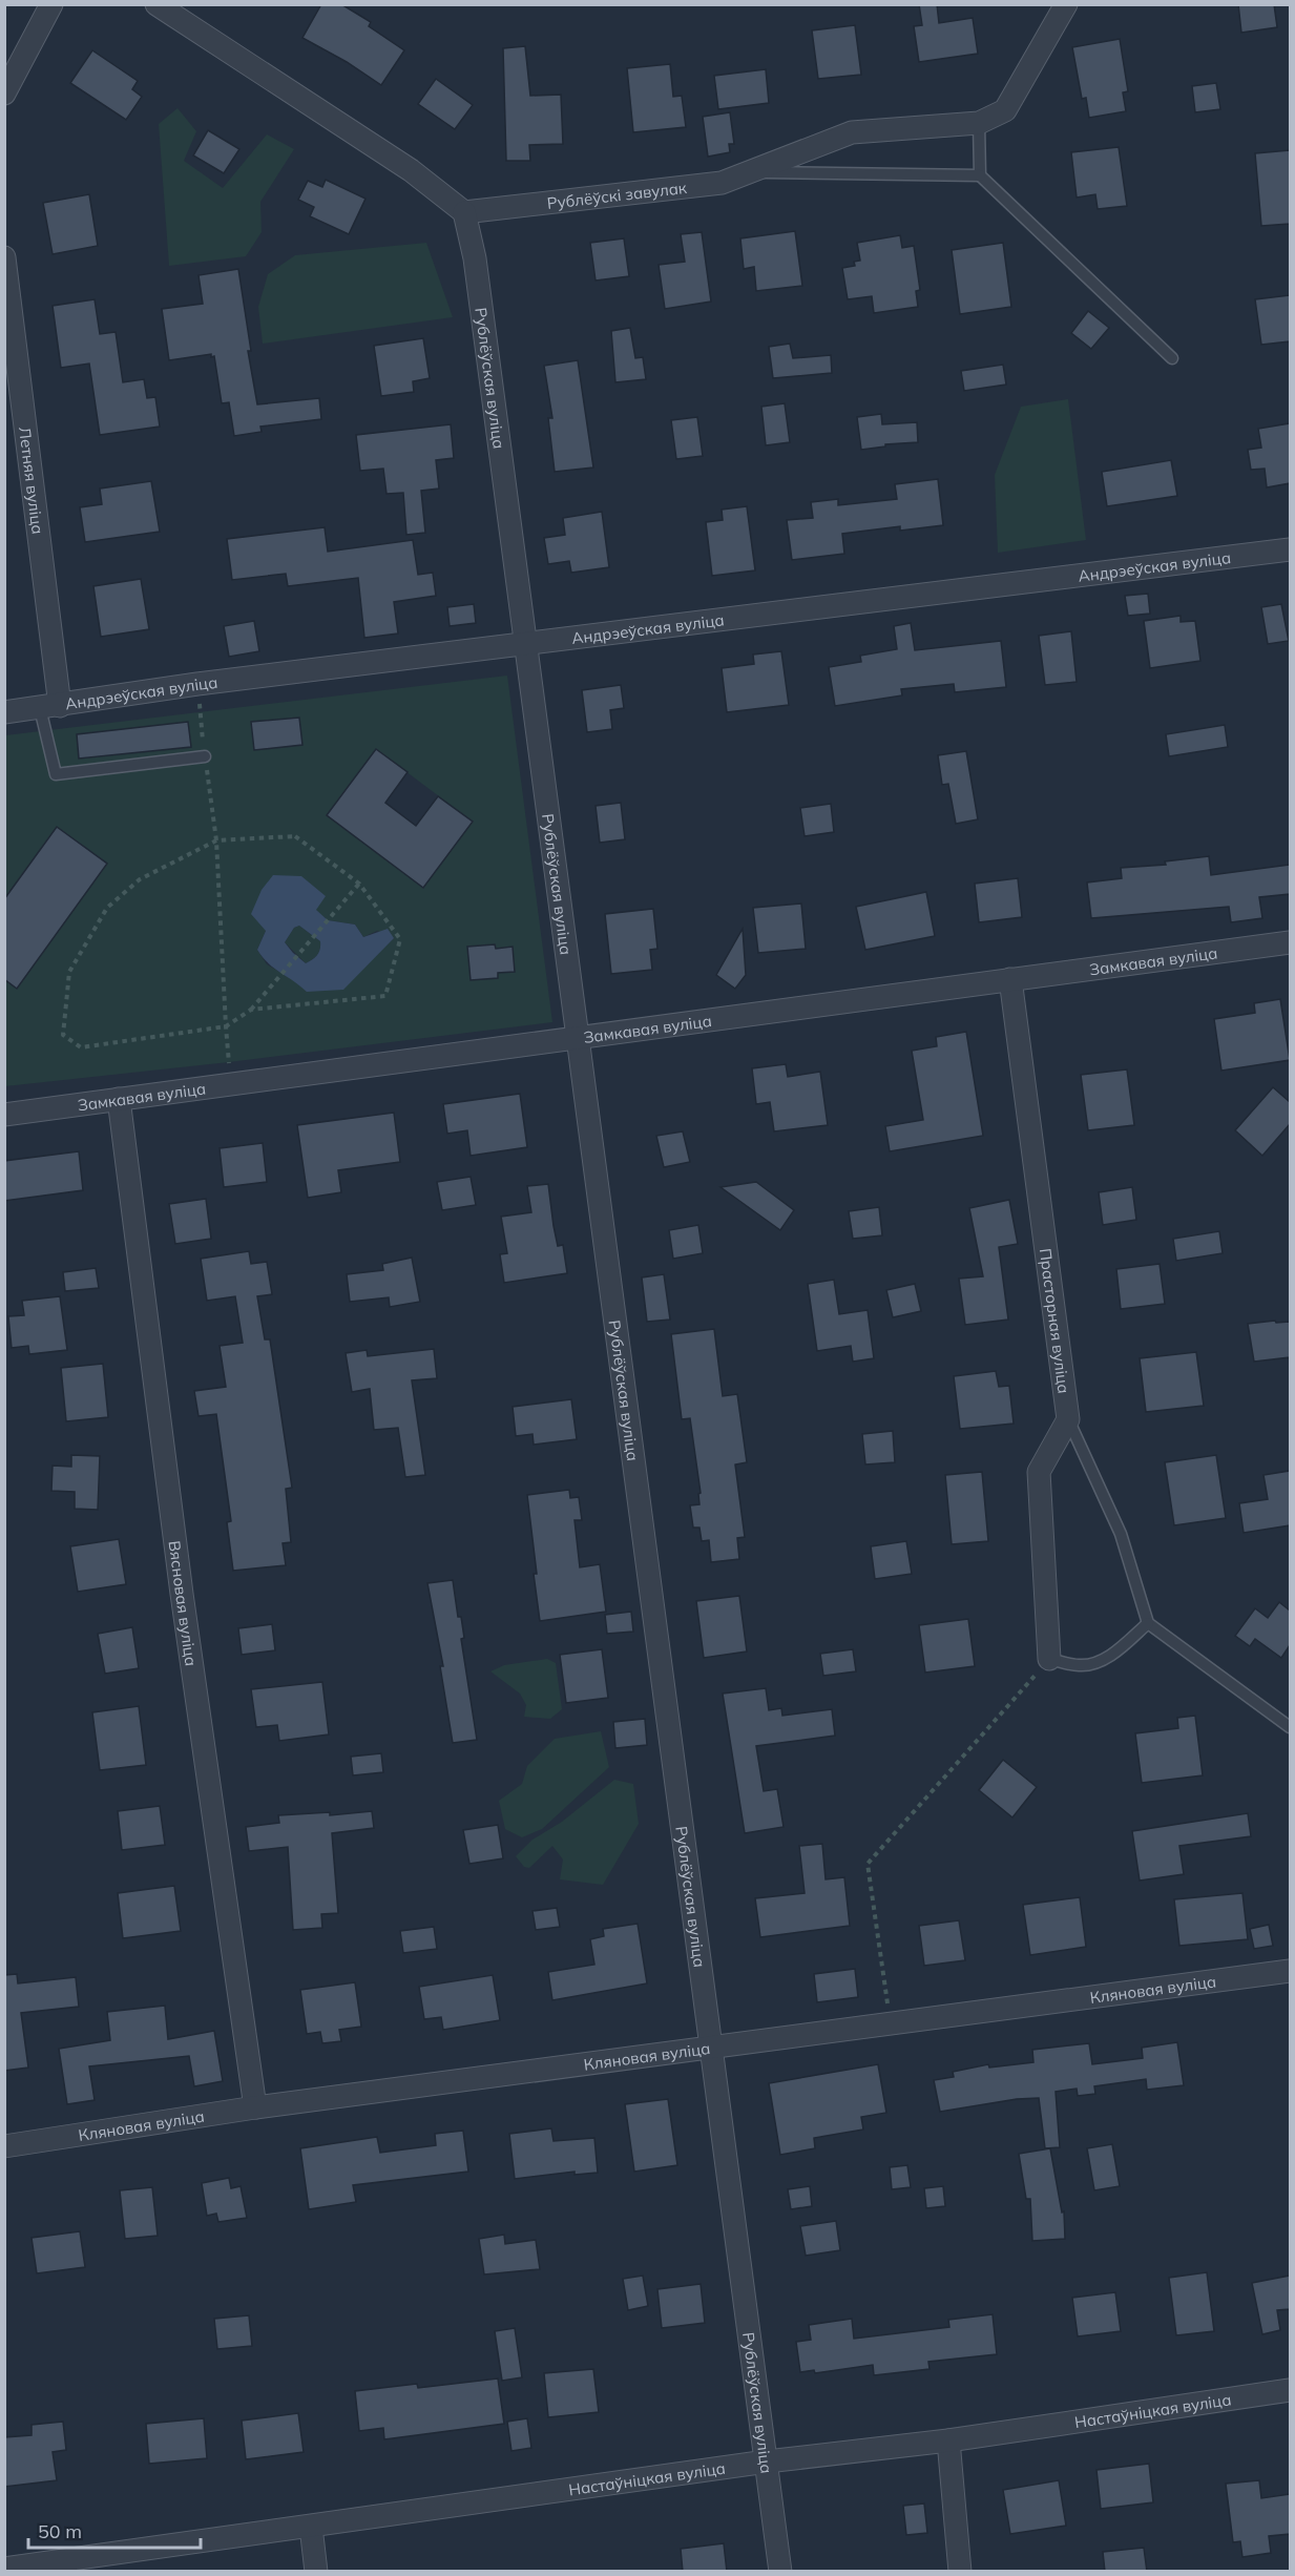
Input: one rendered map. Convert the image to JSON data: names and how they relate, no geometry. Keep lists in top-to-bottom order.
{
  "streets": {
    "street": [
      "Рублёўскі завулак",
      "Рублёўская вуліца",
      "Летняя вуліца",
      "Андрэеўская вуліца",
      "Замкавая вуліца",
      "Прасторная вуліца",
      "Вясновая вуліца",
      "Кляновая вуліца",
      "Настаўніцкая вуліца"
    ]
  },
  "crossings": [
    ["Рублёўскі завулак", "Рублёўская вуліца"],
    ["Рублёўская вуліца", "Андрэеўская вуліца"],
    ["Рублёўская вуліца", "Замкавая вуліца"],
    ["Рублёўская вуліца", "Кляновая вуліца"],
    ["Рублёўская вуліца", "Настаўніцкая вуліца"],
    ["Летняя вуліца", "Андрэеўская вуліца"],
    ["Замкавая вуліца", "Прасторная вуліца"],
    ["Замкавая вуліца", "Вясновая вуліца"],
    ["Вясновая вуліца", "Кляновая вуліца"]
  ],
  "scale_bar": "50 m"
}
